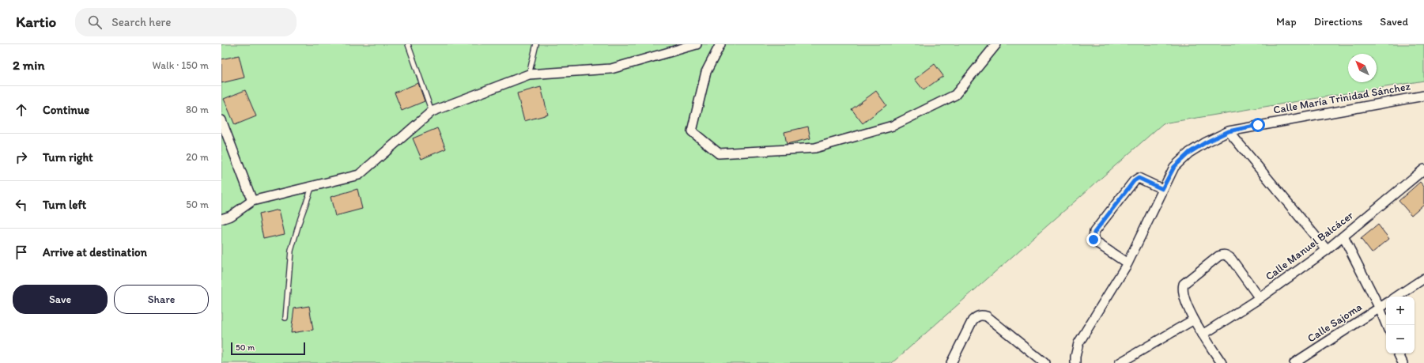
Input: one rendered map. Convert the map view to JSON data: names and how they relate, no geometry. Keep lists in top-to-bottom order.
{
  "streets": {
    "street": ["Calle María Trinidad Sánchez", "Calle Manuel Balcácer", "Calle Sajoma"]
  },
  "scale_bar": "50 m",
  "north": "top left",
  "page": {
    "header": "Kartio",
    "search": "Search here",
    "nav": ["Map", "Directions", "Saved"],
    "heading": ["2 min", "Walk · 150 m"],
    "list": [
      ["Continue", "80 m"],
      ["Turn right", "20 m"],
      ["Turn left", "50 m"],
      "Arrive at destination"
    ],
    "buttons": ["Save", "Share"],
    "map_buttons": ["+", "−"],
    "scale": "50 m"
  }
}
